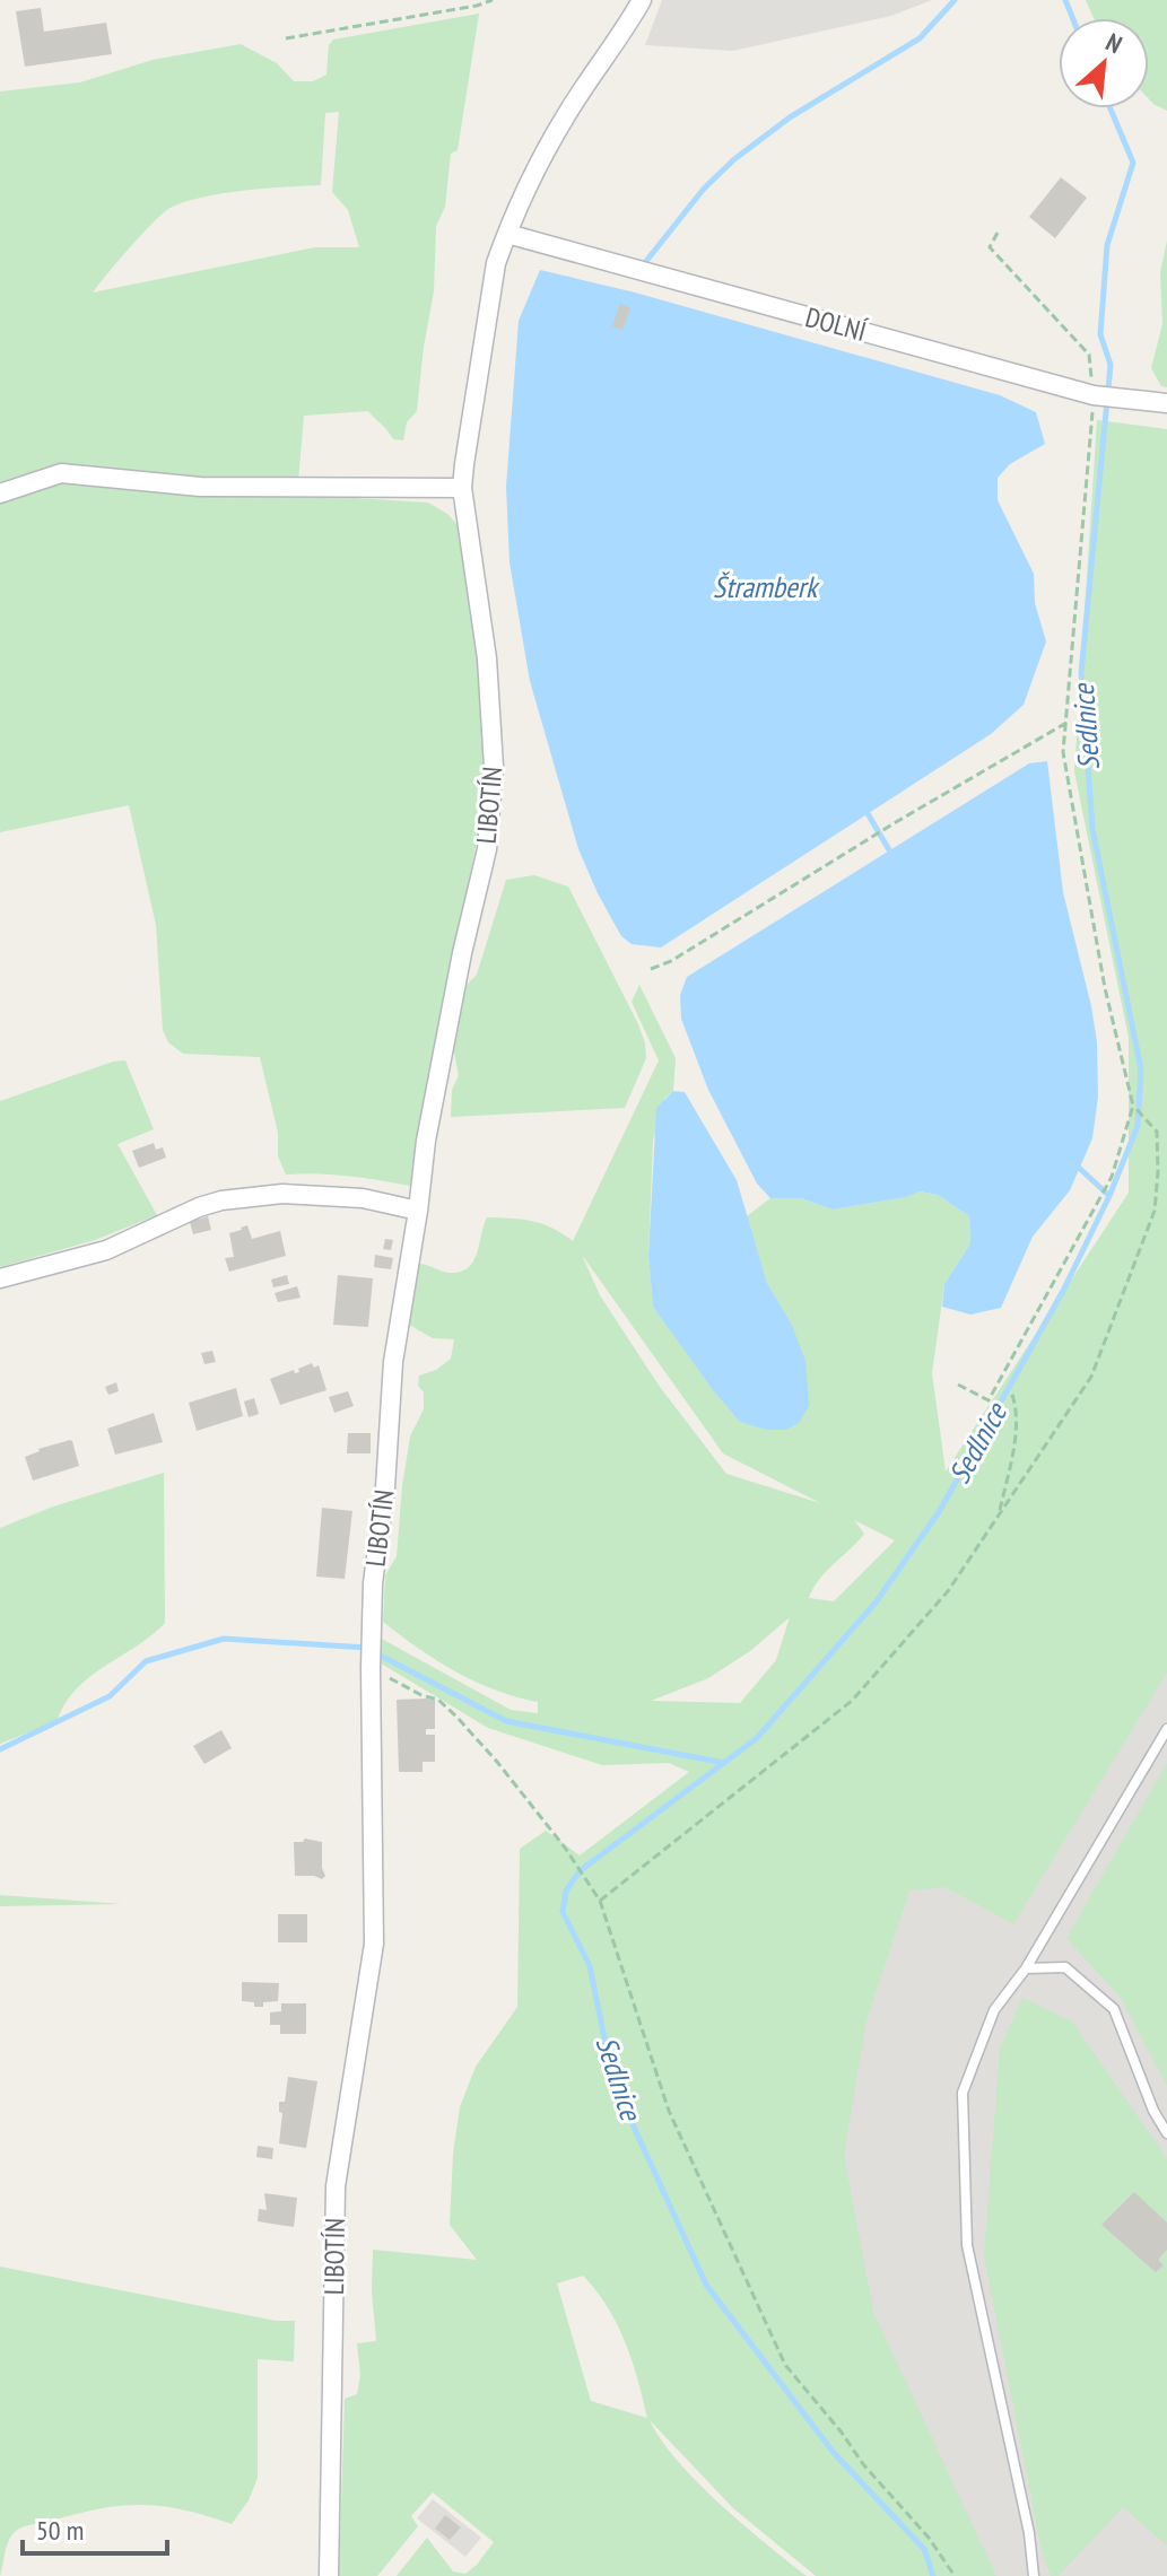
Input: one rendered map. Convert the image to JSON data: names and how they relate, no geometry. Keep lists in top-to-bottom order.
{
  "streets": {
    "street": ["DOLNÍ", "LIBOTÍN"]
  },
  "crossings": [
    ["DOLNÍ", "LIBOTÍN"]
  ],
  "water": ["Štramberk", "Sedlnice"],
  "scale_bar": "50 m",
  "north": "top right"
}
